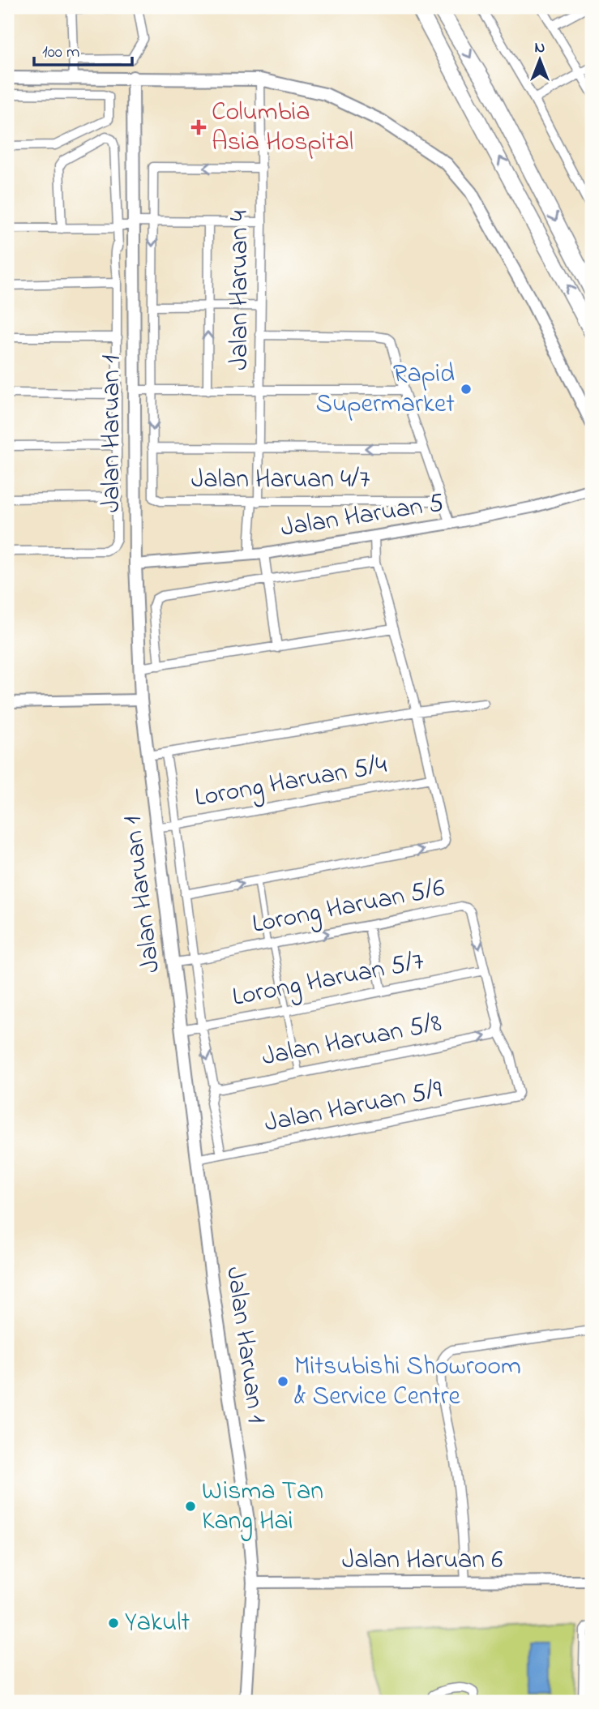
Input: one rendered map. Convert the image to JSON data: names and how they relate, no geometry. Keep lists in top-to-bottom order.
{
  "streets": {
    "main road": ["Jalan Haruan 1"],
    "street": [
      "Jalan Haruan 4",
      "Jalan Haruan 4/7",
      "Jalan Haruan 5",
      "Lorong Haruan 5/4",
      "Lorong Haruan 5/6",
      "Lorong Haruan 5/7",
      "Jalan Haruan 5/8",
      "Jalan Haruan 5/9",
      "Jalan Haruan 6"
    ]
  },
  "crossings": [
    ["Jalan Haruan 4", "Jalan Haruan 4/7"],
    ["Jalan Haruan 4", "Jalan Haruan 5"],
    ["Jalan Haruan 1", "Jalan Haruan 5"],
    ["Jalan Haruan 1", "Lorong Haruan 5/4"],
    ["Jalan Haruan 1", "Lorong Haruan 5/6"],
    ["Jalan Haruan 1", "Lorong Haruan 5/7"],
    ["Jalan Haruan 1", "Jalan Haruan 5/9"],
    ["Jalan Haruan 1", "Jalan Haruan 6"],
    ["Lorong Haruan 5/6", "Lorong Haruan 5/7"],
    ["Jalan Haruan 5/8", "Jalan Haruan 5/9"]
  ],
  "one_way": ["Lorong Haruan 5/6", "Jalan Haruan 5/8"],
  "places": {
    "health": ["Columbia Asia Hospital"],
    "other": [
      "Rapid Supermarket",
      "Mitsubishi Showroom & Service Centre",
      "Wisma Tan Kang Hai",
      "Yakult"
    ]
  },
  "scale_bar": "100 m",
  "north": "top"
}
